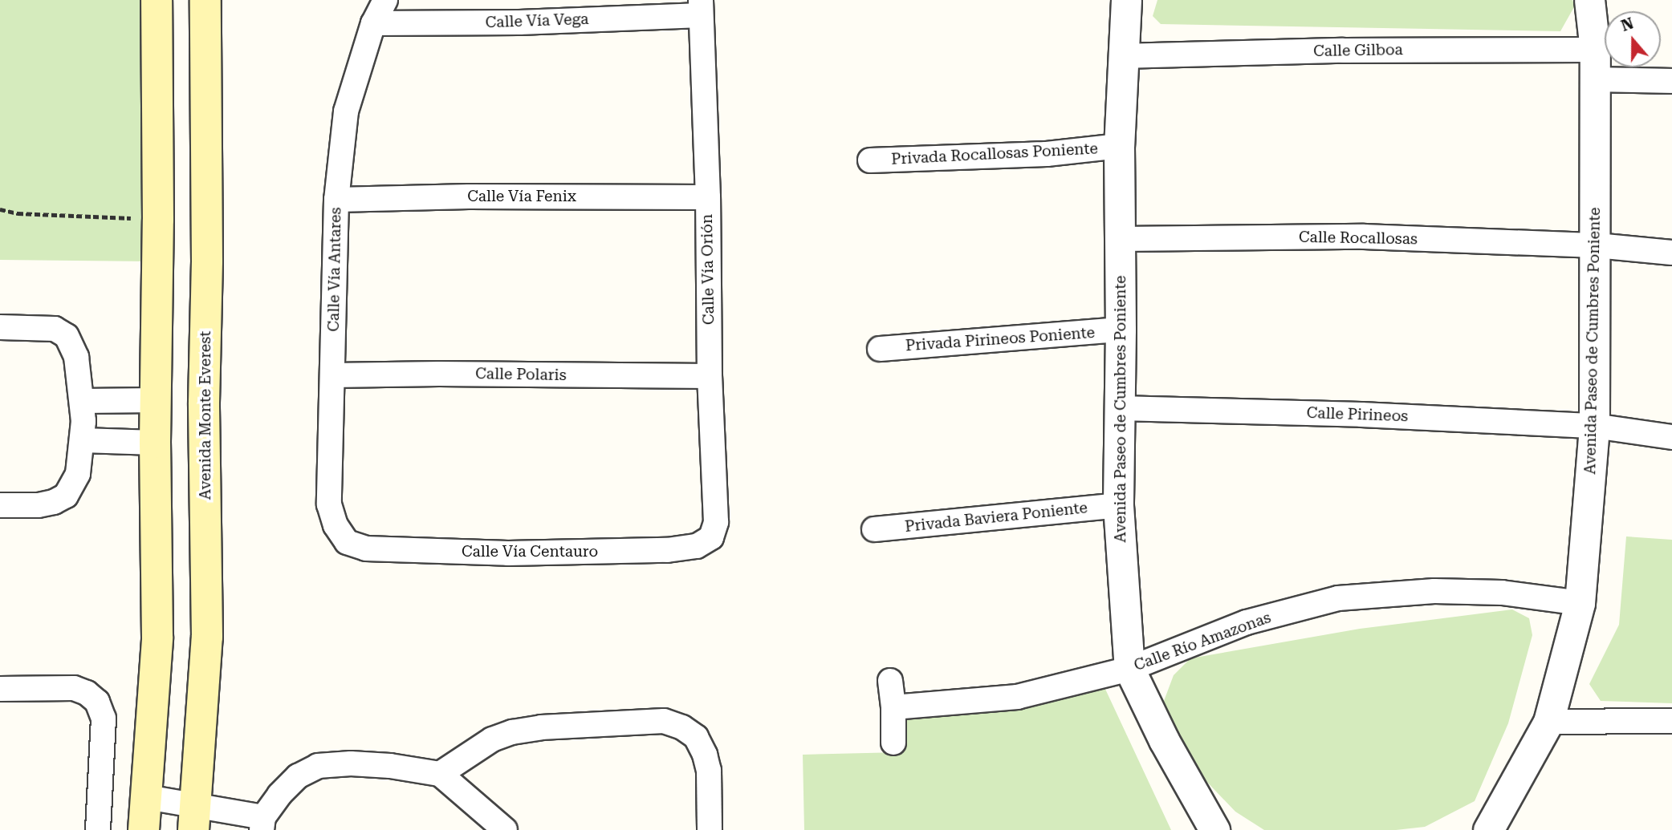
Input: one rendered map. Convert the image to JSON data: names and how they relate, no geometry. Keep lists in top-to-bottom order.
{
  "streets": {
    "main road": ["Avenida Monte Everest"],
    "street": [
      "Calle Vía Vega",
      "Calle Gilboa",
      "Privada Rocallosas Poniente",
      "Calle Vía Fenix",
      "Calle Rocallosas",
      "Calle Vía Antares",
      "Calle Vía Orión",
      "Privada Pirineos Poniente",
      "Avenida Paseo de Cumbres Poniente",
      "Calle Polaris",
      "Calle Pirineos",
      "Privada Baviera Poniente",
      "Calle Vía Centauro",
      "Calle Río Amazonas"
    ]
  },
  "crossings": [
    ["Calle Vía Vega", "Calle Vía Antares"],
    ["Calle Vía Vega", "Calle Vía Orión"],
    ["Calle Gilboa", "Avenida Paseo de Cumbres Poniente"],
    ["Privada Rocallosas Poniente", "Avenida Paseo de Cumbres Poniente"],
    ["Calle Vía Fenix", "Calle Vía Antares"],
    ["Calle Vía Fenix", "Calle Vía Orión"],
    ["Calle Rocallosas", "Avenida Paseo de Cumbres Poniente"],
    ["Calle Vía Antares", "Calle Polaris"],
    ["Calle Vía Antares", "Calle Vía Centauro"],
    ["Calle Vía Orión", "Calle Polaris"],
    ["Calle Vía Orión", "Calle Vía Centauro"],
    ["Privada Pirineos Poniente", "Avenida Paseo de Cumbres Poniente"],
    ["Avenida Paseo de Cumbres Poniente", "Calle Pirineos"],
    ["Avenida Paseo de Cumbres Poniente", "Privada Baviera Poniente"],
    ["Avenida Paseo de Cumbres Poniente", "Calle Río Amazonas"]
  ],
  "north": "top"
}
